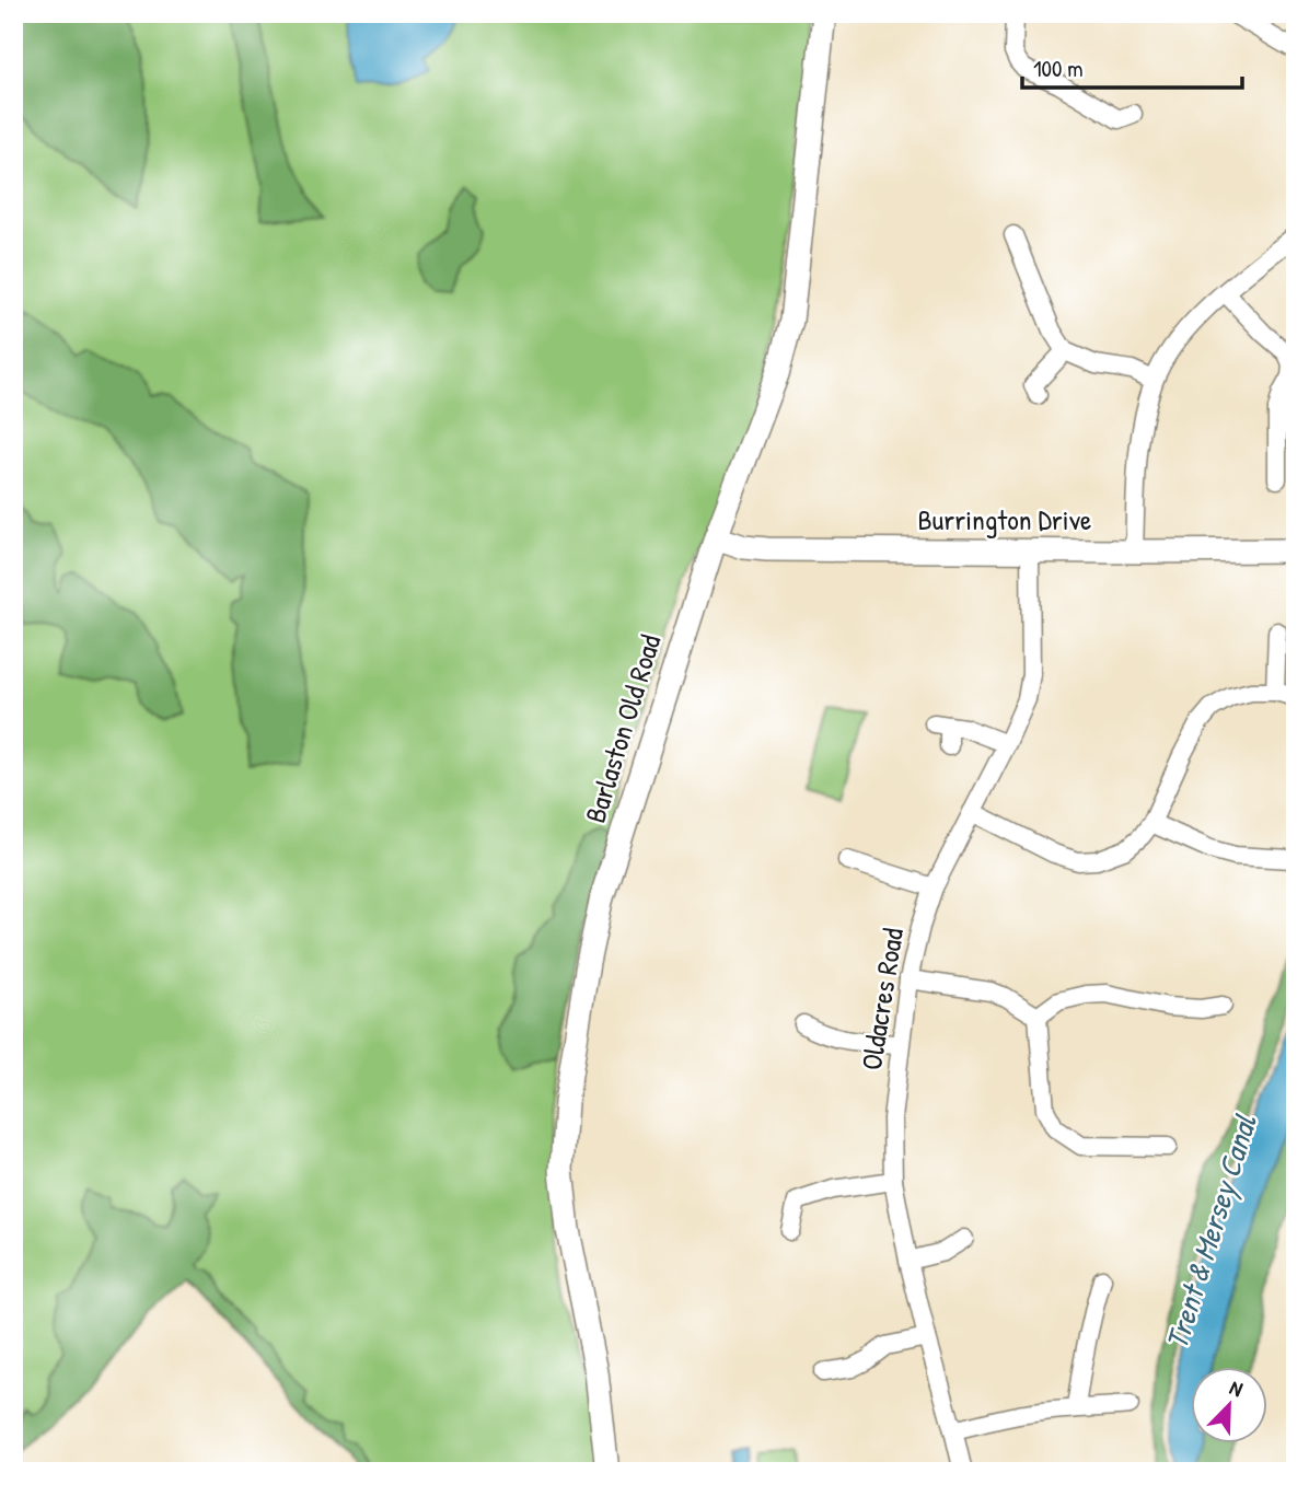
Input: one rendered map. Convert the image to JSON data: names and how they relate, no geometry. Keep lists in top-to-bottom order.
{
  "streets": {
    "street": ["Burrington Drive", "Barlaston Old Road", "Oldacres Road"]
  },
  "crossings": [
    ["Burrington Drive", "Barlaston Old Road"],
    ["Burrington Drive", "Oldacres Road"]
  ],
  "water": ["Trent & Mersey Canal"],
  "scale_bar": "100 m",
  "north": "top right"
}
